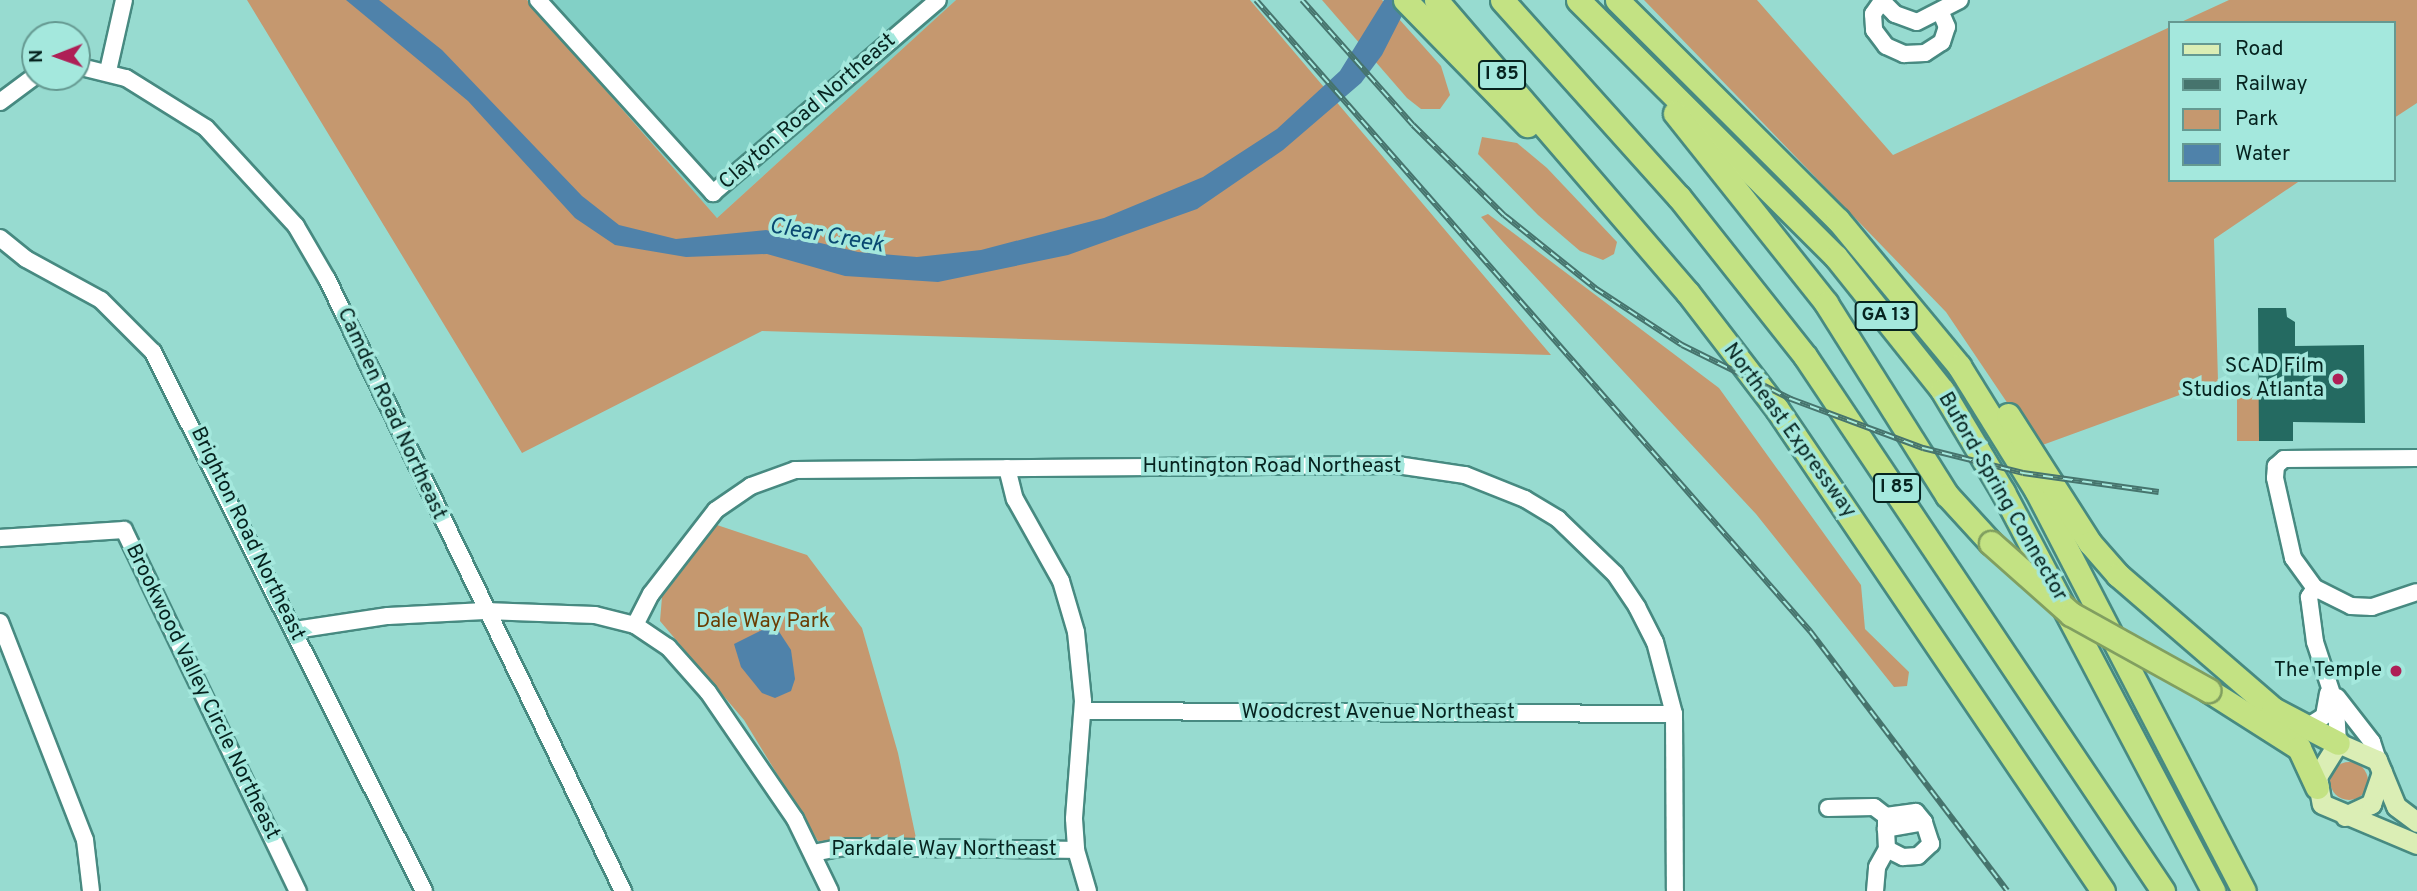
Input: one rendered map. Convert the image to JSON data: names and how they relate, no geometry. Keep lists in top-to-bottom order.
{
  "streets": {
    "highway": [
      "I 85",
      "GA 13",
      "Northeast Expressway",
      "Buford-Spring Connector"
    ],
    "street": [
      "Clayton Road Northeast",
      "Camden Road Northeast",
      "Huntington Road Northeast",
      "Brighton Road Northeast",
      "Brookwood Valley Circle Northeast",
      "Woodcrest Avenue Northeast",
      "Parkdale Way Northeast"
    ]
  },
  "crossings": [
    ["Huntington Road Northeast", "Woodcrest Avenue Northeast"]
  ],
  "water": ["Clear Creek"],
  "parks": ["Dale Way Park"],
  "places": ["SCAD Film Studios Atlanta", "The Temple"],
  "legend": [
    "Road",
    "Railway",
    "Park",
    "Water"
  ],
  "north": "left"
}
